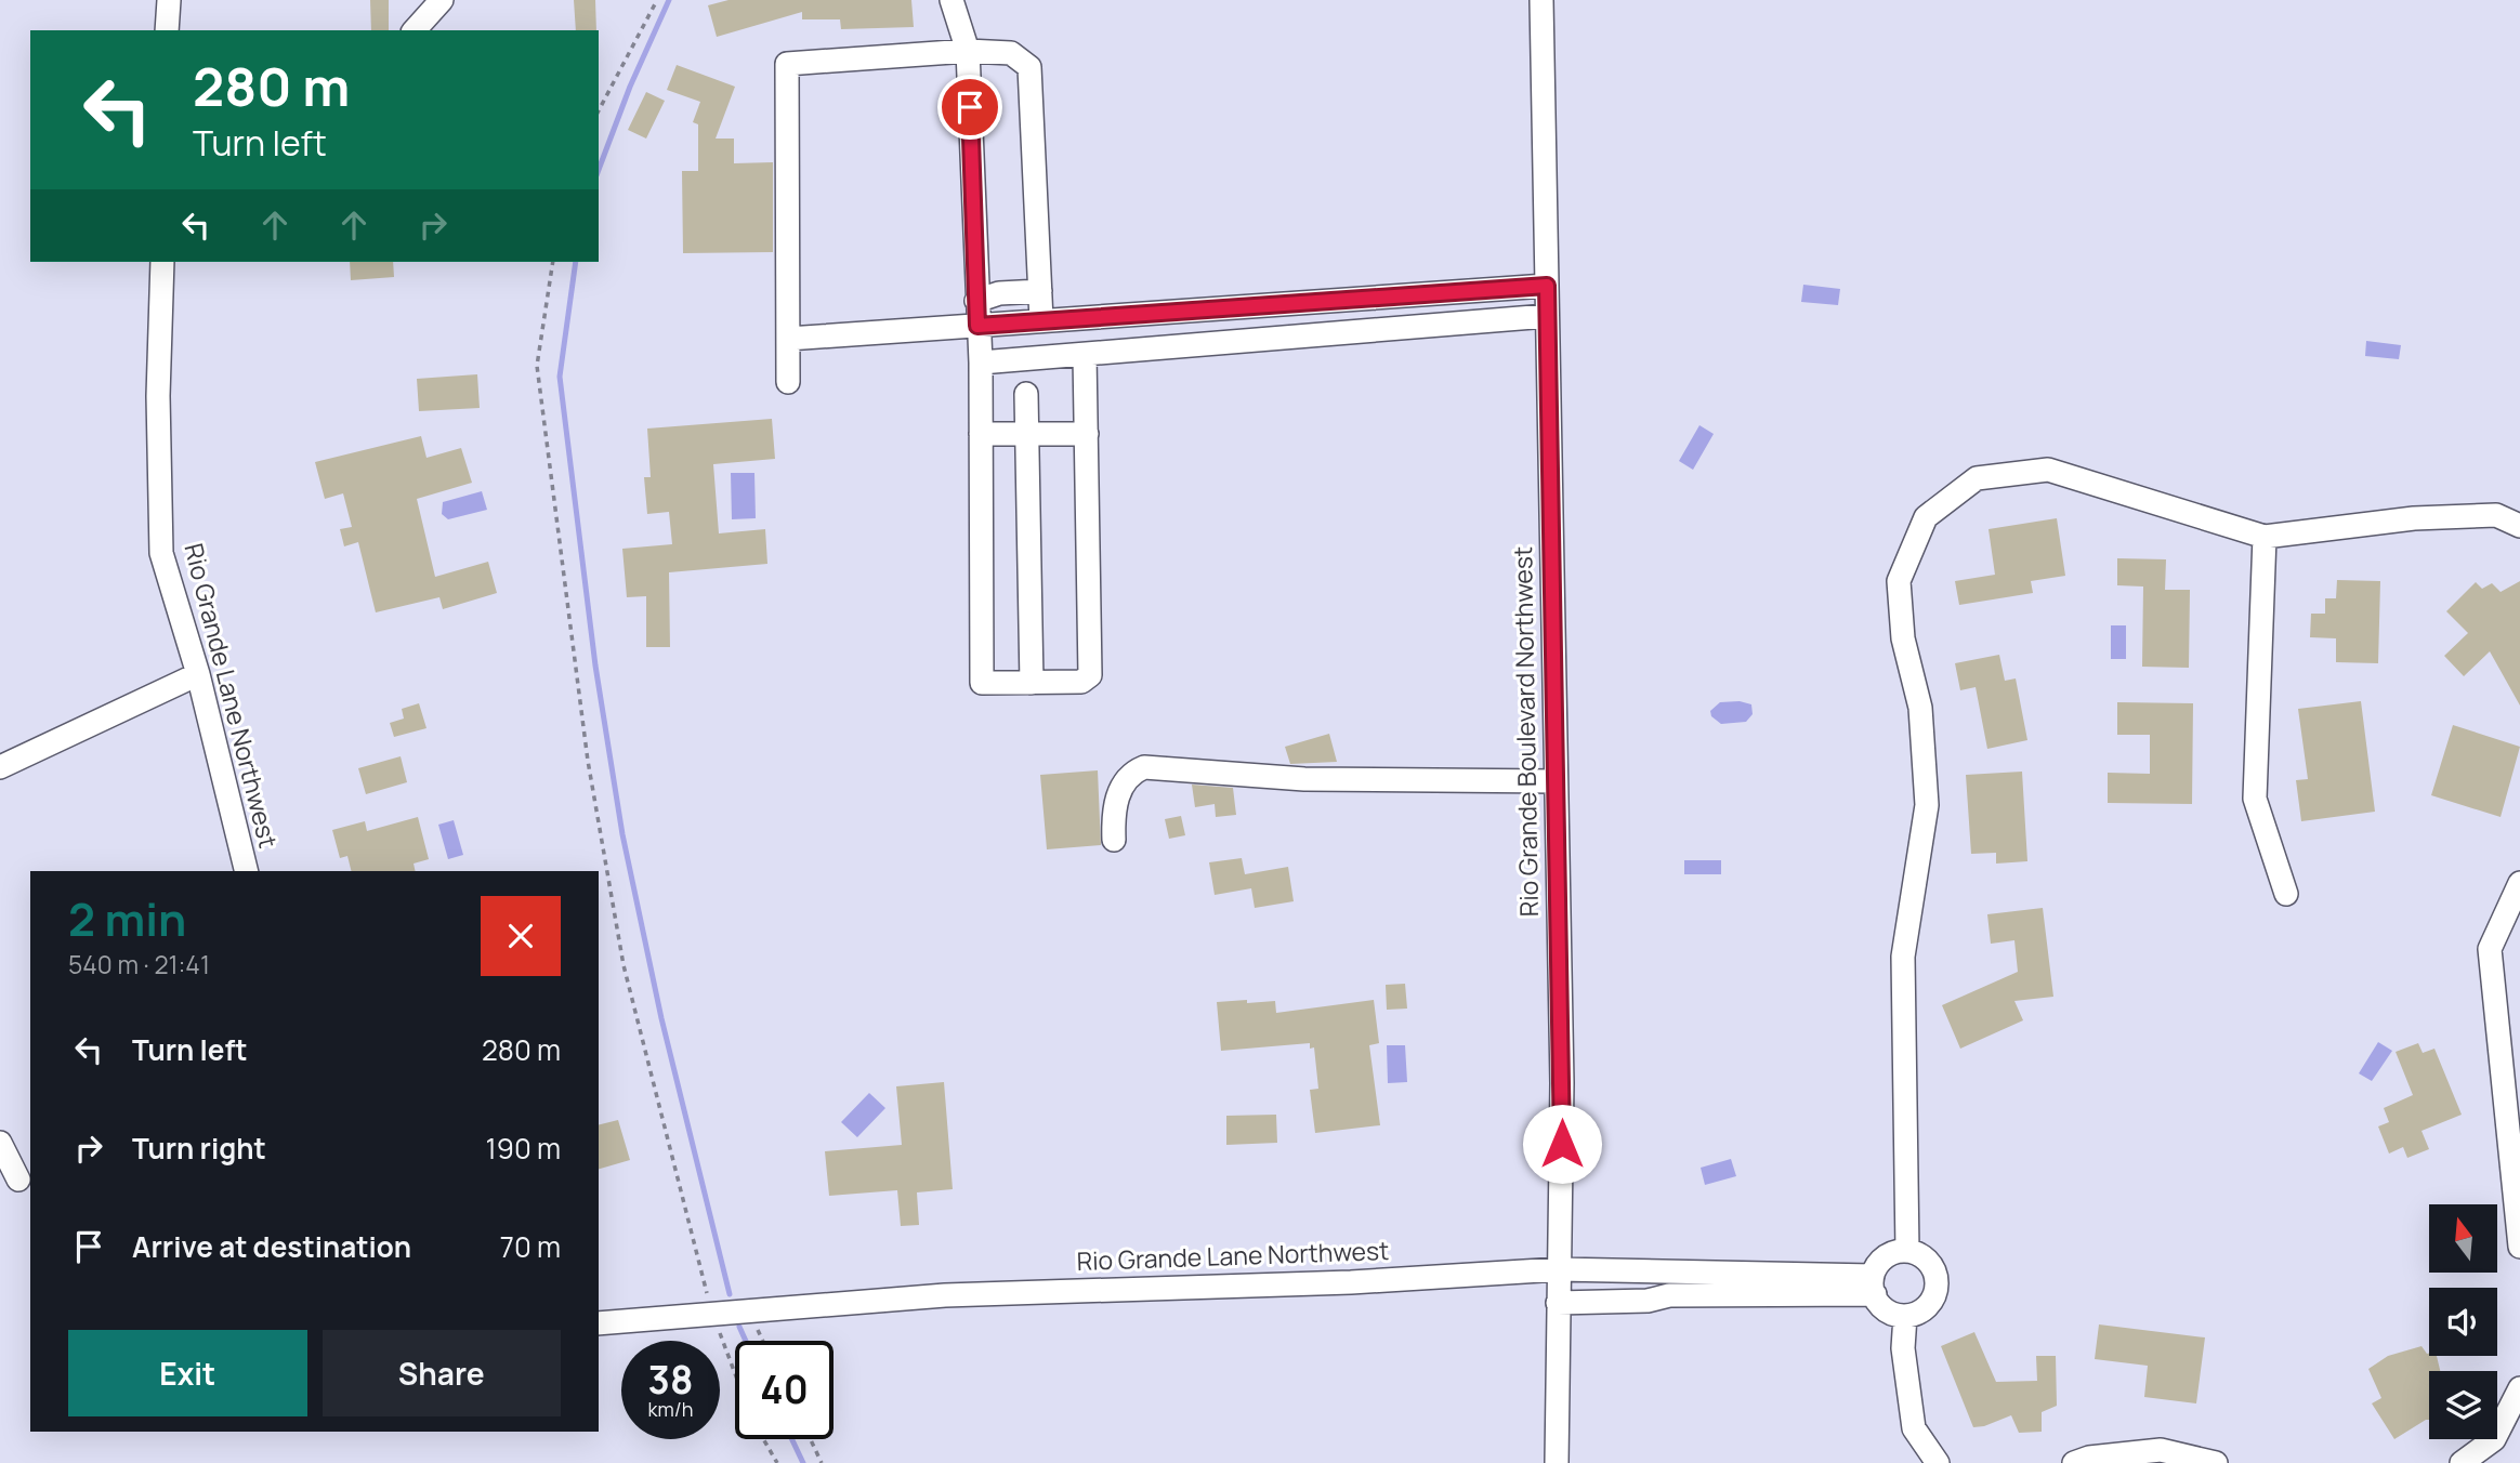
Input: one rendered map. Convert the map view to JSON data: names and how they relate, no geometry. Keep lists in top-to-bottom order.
{
  "streets": {
    "street": ["Rio Grande Lane Northwest", "Rio Grande Boulevard Northwest"]
  },
  "crossings": [
    ["Rio Grande Lane Northwest", "Rio Grande Boulevard Northwest"]
  ],
  "north": "top",
  "page": {
    "turn": ["280 m", "Turn left"],
    "heading": ["2 min", "540 m · 21:41"],
    "list": [
      {
        "name": "Turn left",
        "value": "280 m"
      },
      {
        "name": "Turn right",
        "value": "190 m"
      },
      {
        "name": "Arrive at destination",
        "value": "70 m"
      }
    ],
    "buttons": ["Exit", "Share"],
    "speed": "38 km/h",
    "limit": "40"
  }
}
